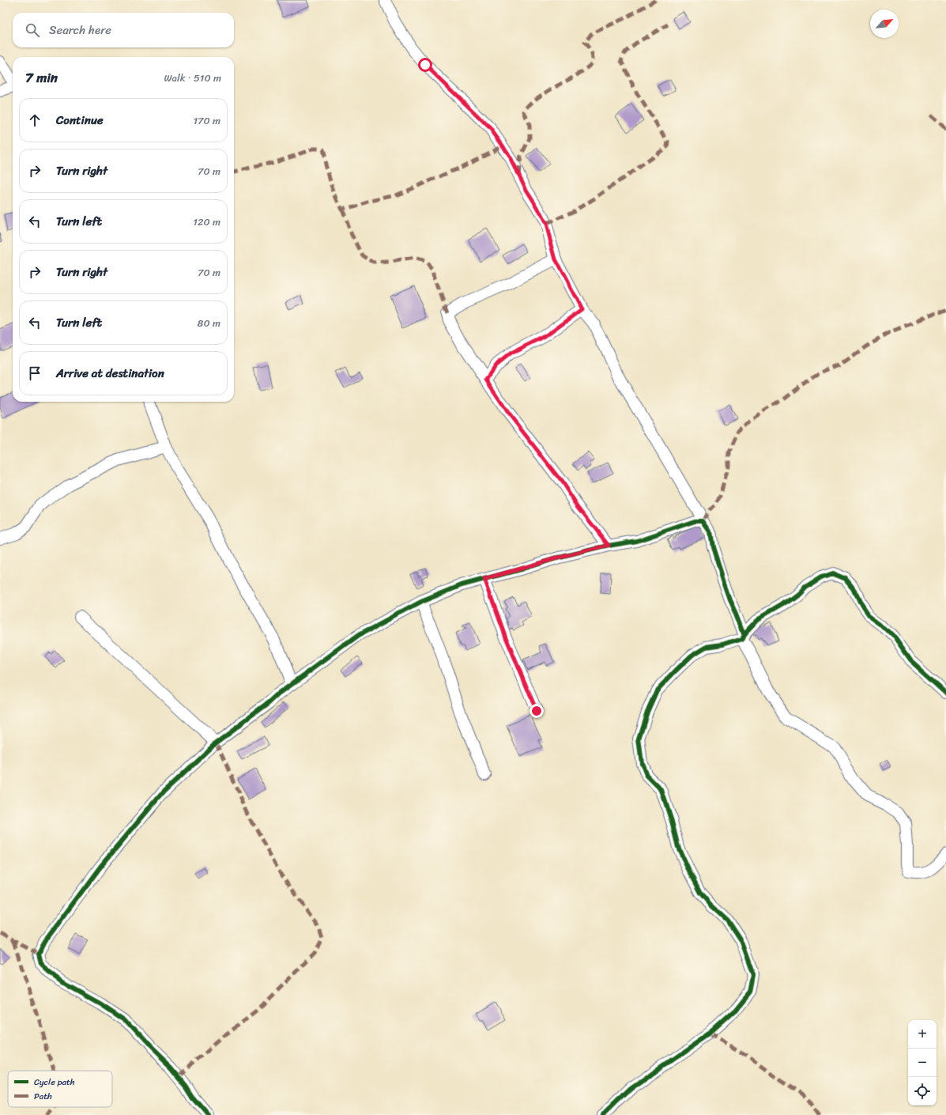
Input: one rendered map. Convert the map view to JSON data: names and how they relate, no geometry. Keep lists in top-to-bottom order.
{
  "legend": ["Cycle path", "Path"],
  "north": "top right",
  "page": {
    "search": "Search here",
    "heading": ["7 min", "Walk · 510 m"],
    "list": [
      ["Continue", "170 m"],
      ["Turn right", "70 m"],
      ["Turn left", "120 m"],
      ["Turn right", "70 m"],
      ["Turn left", "80 m"],
      "Arrive at destination"
    ],
    "map_buttons": ["+", "−"]
  }
}
